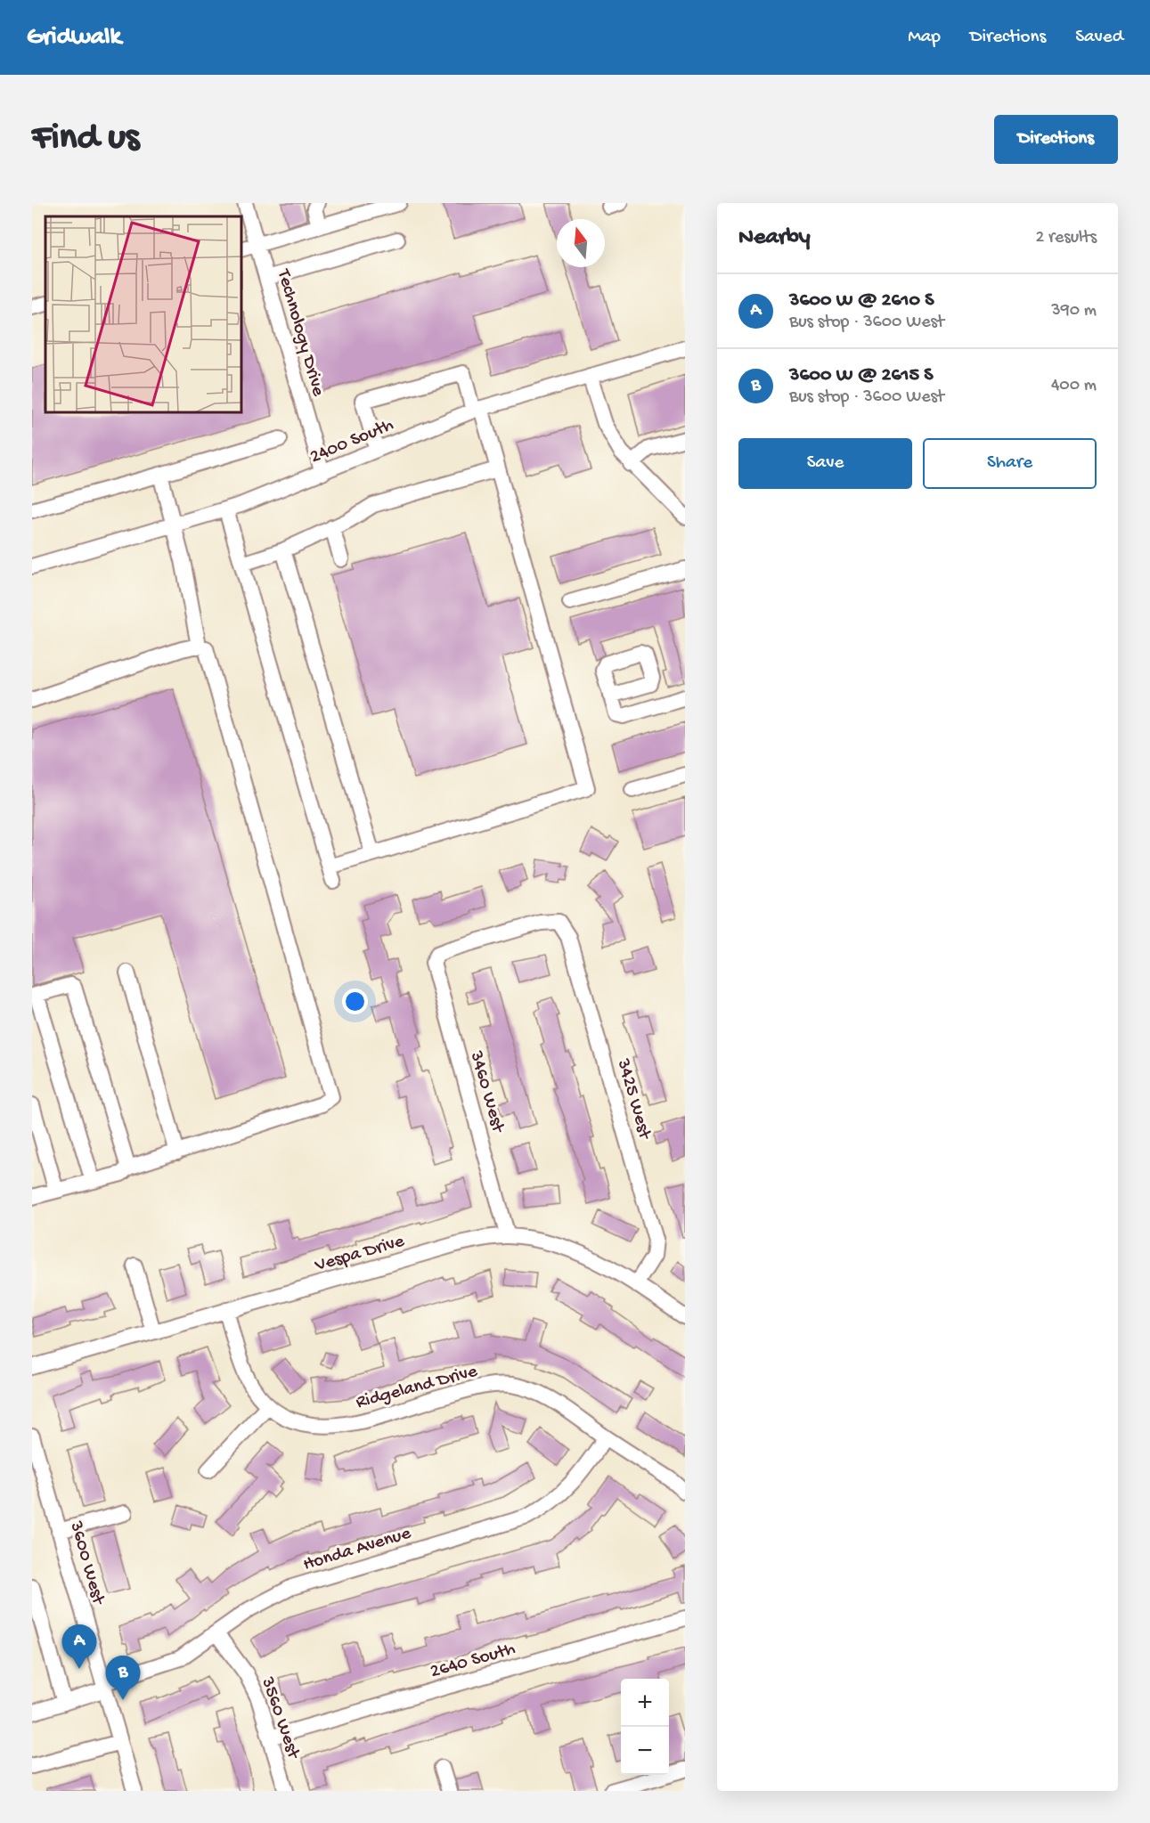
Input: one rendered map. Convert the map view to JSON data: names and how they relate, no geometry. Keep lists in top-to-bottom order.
{
  "streets": {
    "street": [
      "Technology Drive",
      "2400 South",
      "3460 West",
      "3425 West",
      "Vespa Drive",
      "Ridgeland Drive",
      "Honda Avenue",
      "3600 West",
      "2640 South",
      "3560 West"
    ]
  },
  "crossings": [
    ["Technology Drive", "2400 South"],
    ["3460 West", "3425 West"],
    ["3460 West", "Vespa Drive"],
    ["3425 West", "Vespa Drive"],
    ["Vespa Drive", "Ridgeland Drive"],
    ["Ridgeland Drive", "Honda Avenue"],
    ["Honda Avenue", "3600 West"],
    ["Honda Avenue", "3560 West"],
    ["2640 South", "3560 West"]
  ],
  "north": "top",
  "page": {
    "header": "Gridwalk",
    "nav": ["Map", "Directions", "Saved"],
    "buttons": [
      "Directions",
      ["Save", "Share"]
    ],
    "title": "Find us",
    "heading": ["Nearby", "2 results"],
    "list": [
      {
        "mark": "A",
        "name": "3600 W @ 2610 S",
        "note": "Bus stop · 3600 West",
        "value": "390 m"
      },
      {
        "mark": "B",
        "name": "3600 W @ 2615 S",
        "note": "Bus stop · 3600 West",
        "value": "400 m"
      }
    ],
    "pins": ["A", "B"],
    "map_buttons": ["+", "−"]
  }
}
